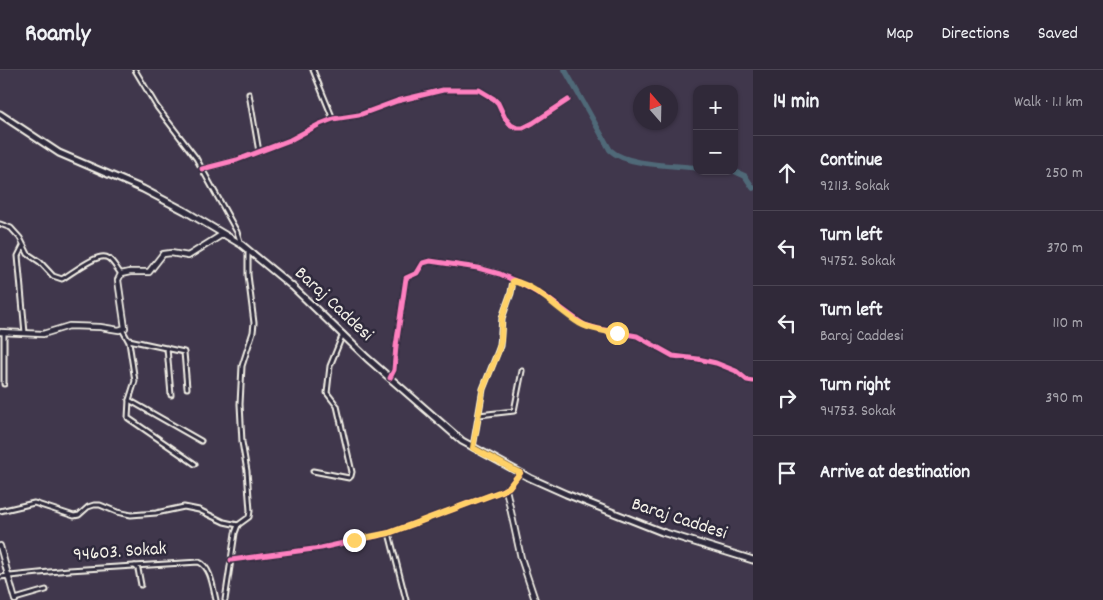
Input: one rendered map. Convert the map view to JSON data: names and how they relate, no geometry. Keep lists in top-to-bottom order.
{
  "streets": {
    "main road": ["Baraj Caddesi"],
    "street": ["94603. Sokak"]
  },
  "north": "top",
  "page": {
    "header": "Roamly",
    "nav": ["Map", "Directions", "Saved"],
    "heading": ["14 min", "Walk · 1.1 km"],
    "map_buttons": ["+", "−"],
    "list": [
      ["Continue", "92113. Sokak", "250 m"],
      ["Turn left", "94752. Sokak", "370 m"],
      ["Turn left", "Baraj Caddesi", "110 m"],
      ["Turn right", "94753. Sokak", "390 m"],
      "Arrive at destination"
    ]
  }
}
